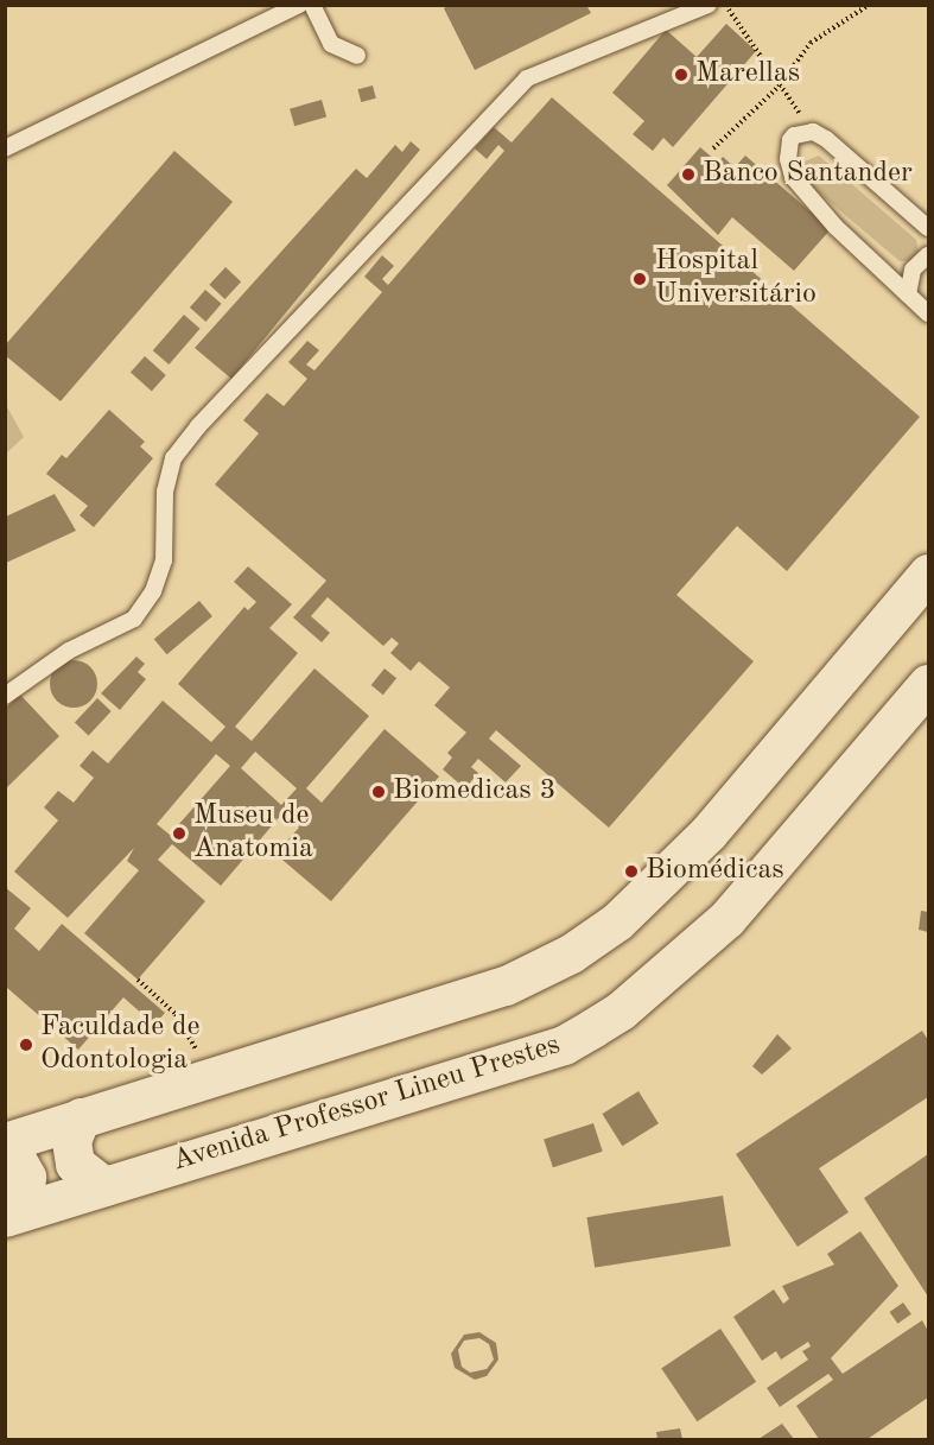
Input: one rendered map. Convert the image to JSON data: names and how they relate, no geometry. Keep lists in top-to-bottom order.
{
  "streets": {
    "street": ["Avenida Professor Lineu Prestes"]
  },
  "places": [
    "Marellas",
    "Banco Santander",
    "Hospital Universitário",
    "Biomedicas 3",
    "Museu de Anatomia",
    "Biomédicas",
    "Faculdade de Odontologia"
  ]
}
